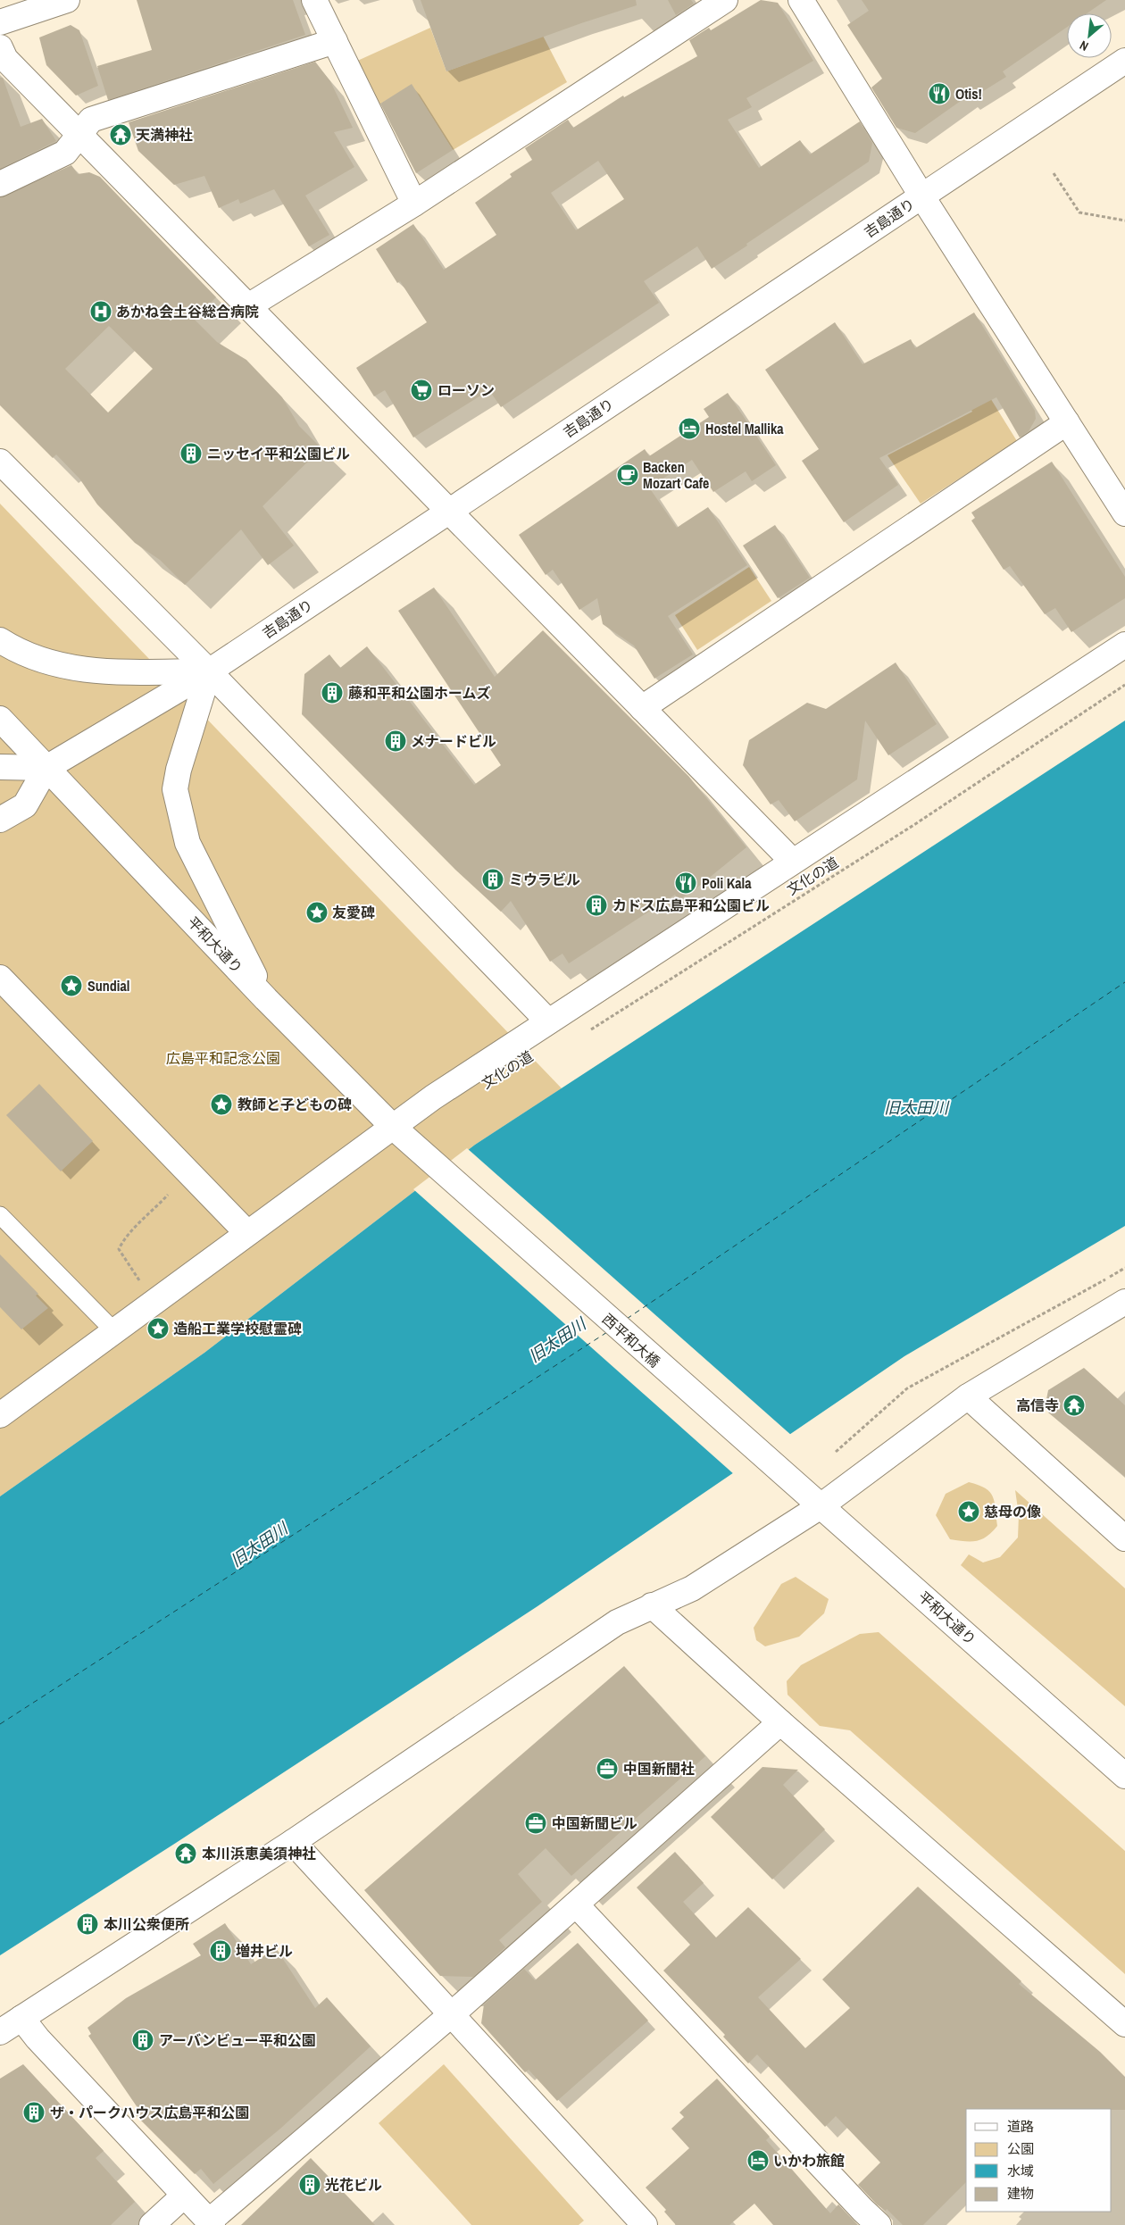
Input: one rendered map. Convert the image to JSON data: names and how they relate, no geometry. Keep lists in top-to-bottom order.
{
  "streets": {
    "street": ["吉島通り", "平和大通り", "西平和大橋"],
    "path": ["文化の道"]
  },
  "crossings": [
    ["吉島通り", "平和大通り"],
    ["平和大通り", "西平和大橋"]
  ],
  "water": ["旧太田川"],
  "parks": ["広島平和記念公園"],
  "places": {
    "restaurant": ["Otis!", "Poli Kala"],
    "temple": ["天満神社", "高信寺", "本川浜恵美須神社"],
    "hospital": ["あかね会土谷総合病院"],
    "supermarket": ["ローソン"],
    "hotel": ["Hostel Mallika", "いかわ旅館"],
    "building": [
      "ニッセイ平和公園ビル",
      "藤和平和公園ホームズ",
      "メナードビル",
      "ミウラビル",
      "カドス広島平和公園ビル",
      "本川公衆便所",
      "増井ビル",
      "アーバンビュー平和公園",
      "ザ・パークハウス広島平和公園",
      "光花ビル"
    ],
    "cafe": ["Backen Mozart Cafe"],
    "place": [
      "友愛碑",
      "Sundial",
      "教師と子どもの碑",
      "造船工業学校慰霊碑",
      "慈母の像"
    ],
    "office": ["中国新聞社", "中国新聞ビル"]
  },
  "legend": [
    "道路",
    "公園",
    "水域",
    "建物"
  ],
  "north": "bottom left"
}
